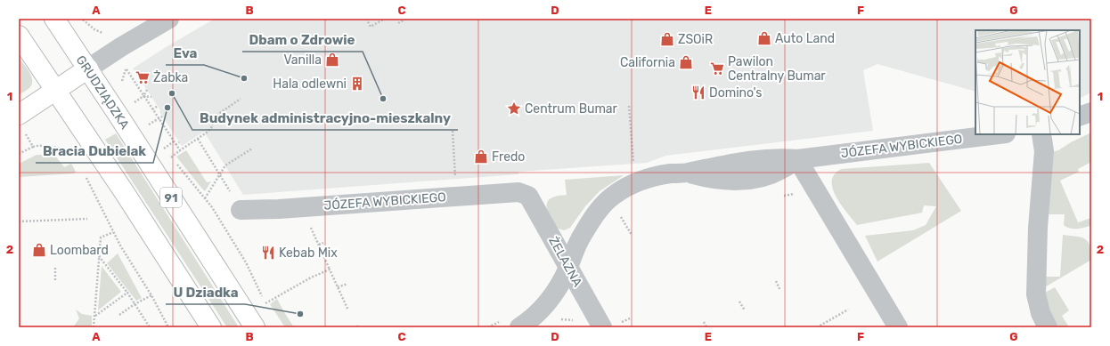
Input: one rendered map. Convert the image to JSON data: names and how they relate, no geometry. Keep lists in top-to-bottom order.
{
  "streets": {
    "main road": ["GRUDZIĄDZKA", "91"],
    "street": ["JÓZEFA WYBICKIEGO", "ŻELAZNA"]
  },
  "crossings": [
    ["JÓZEFA WYBICKIEGO", "ŻELAZNA"]
  ],
  "places": {
    "shop": [
      "Auto Land",
      "ZSOiR",
      "Vanilla",
      "California",
      "Fredo",
      "Loombard"
    ],
    "supermarket": ["Pawilon Centralny Bumar", "Żabka"],
    "other": [
      "Eva",
      "Budynek administracyjno-mieszkalny",
      "Dbam o Zdrowie",
      "Bracia Dubielak",
      "U Dziadka"
    ],
    "building": ["Hala odlewni"],
    "restaurant": ["Domino's", "Kebab Mix"],
    "place": ["Centrum Bumar"]
  },
  "grid": {
    "columns": [
      "A",
      "B",
      "C",
      "D",
      "E",
      "F",
      "G"
    ],
    "rows": ["1", "2"]
  }
}
